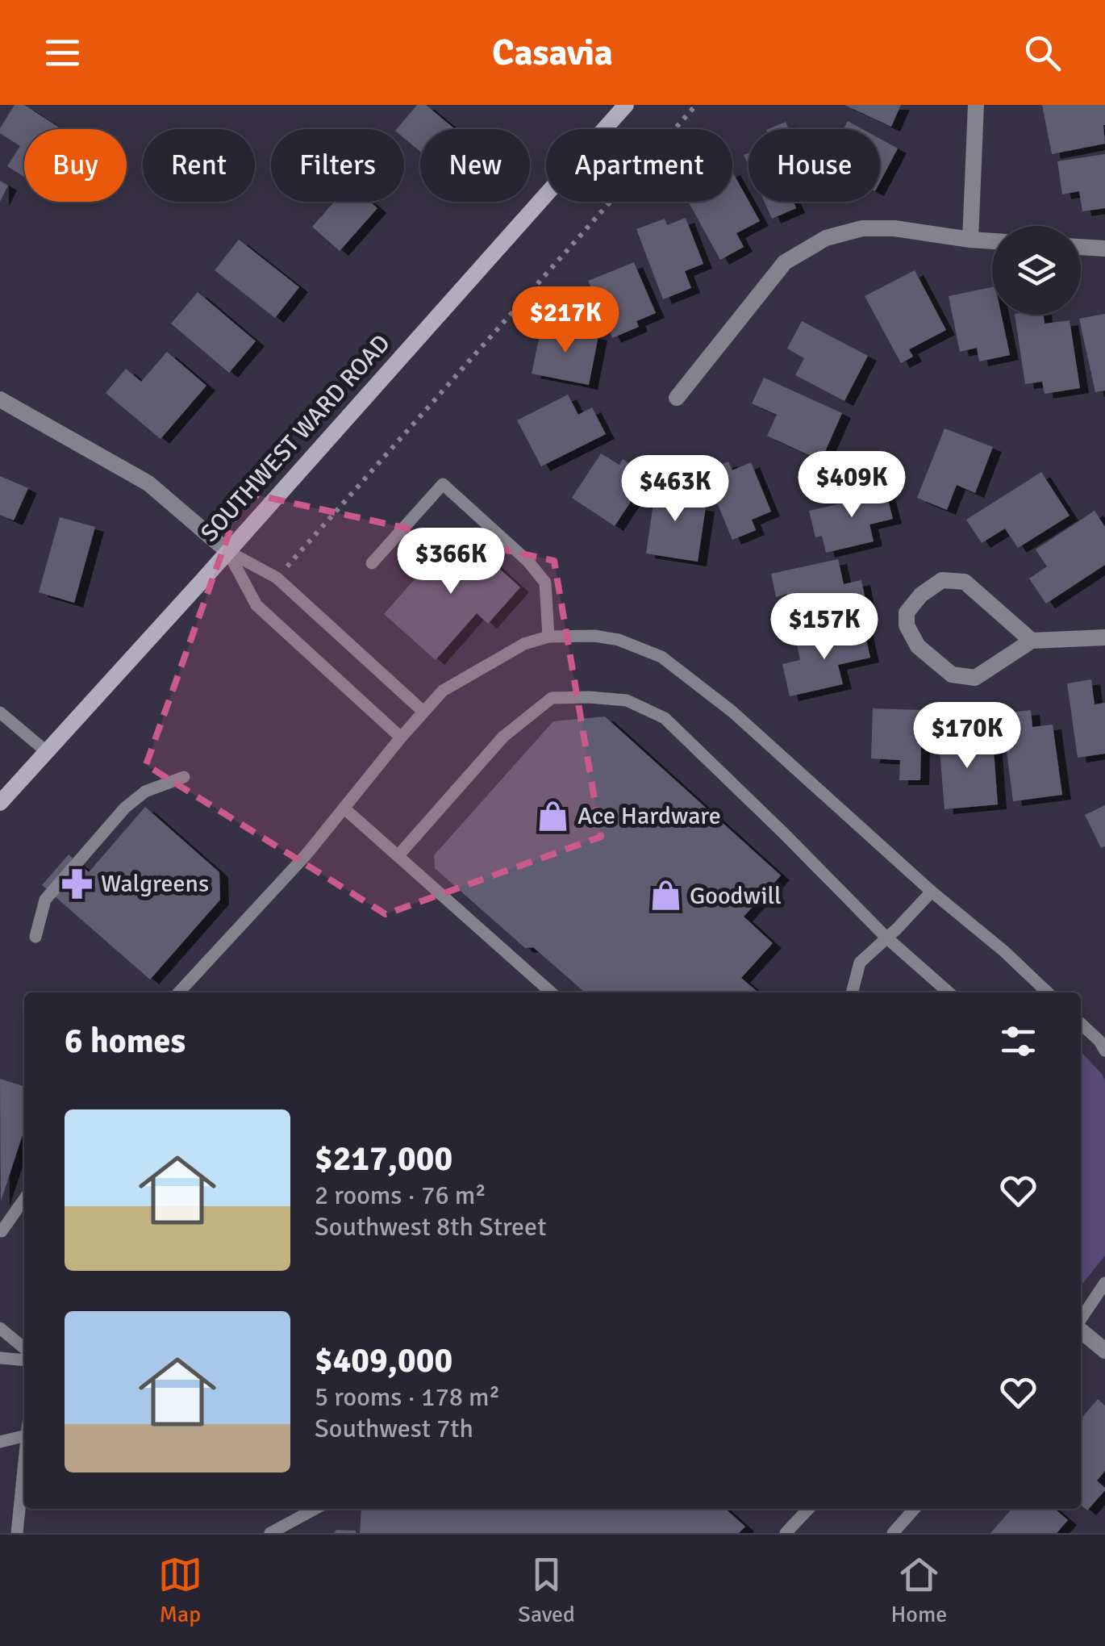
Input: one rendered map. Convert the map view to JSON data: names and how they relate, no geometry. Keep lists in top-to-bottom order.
{
  "streets": {
    "main road": ["SOUTHWEST WARD ROAD"]
  },
  "places": {
    "shop": ["Ace Hardware", "Goodwill"],
    "pharmacy": ["Walgreens"]
  },
  "page": {
    "header": "Casavia",
    "chip": [
      "Buy",
      "Rent",
      "Filters",
      "New",
      "Apartment",
      "House"
    ],
    "price": [
      "$217K",
      "$409K",
      "$463K",
      "$366K",
      "$157K",
      "$170K"
    ],
    "heading": "6 homes",
    "list": [
      {
        "name": "$217,000",
        "note": "2 rooms · 76 m² · Southwest 8th Street"
      },
      {
        "name": "$409,000",
        "note": "5 rooms · 178 m² · Southwest 7th"
      }
    ],
    "tabs": ["Map", "Saved", "Home"]
  }
}
